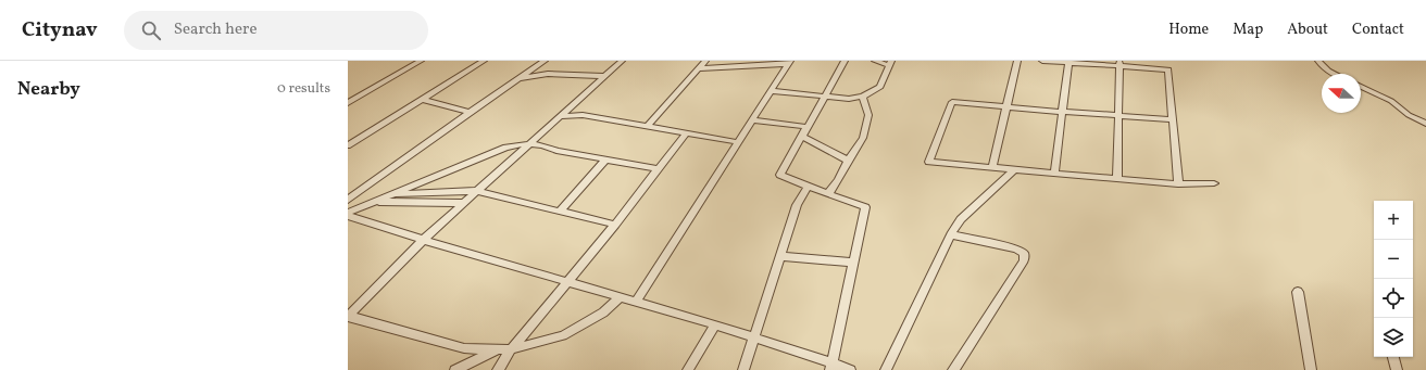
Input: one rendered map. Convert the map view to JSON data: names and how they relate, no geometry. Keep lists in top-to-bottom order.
{
  "north": "left",
  "page": {
    "header": "Citynav",
    "search": "Search here",
    "nav": [
      "Home",
      "Map",
      "About",
      "Contact"
    ],
    "heading": ["Nearby", "0 results"],
    "map_buttons": ["+", "−"]
  }
}
